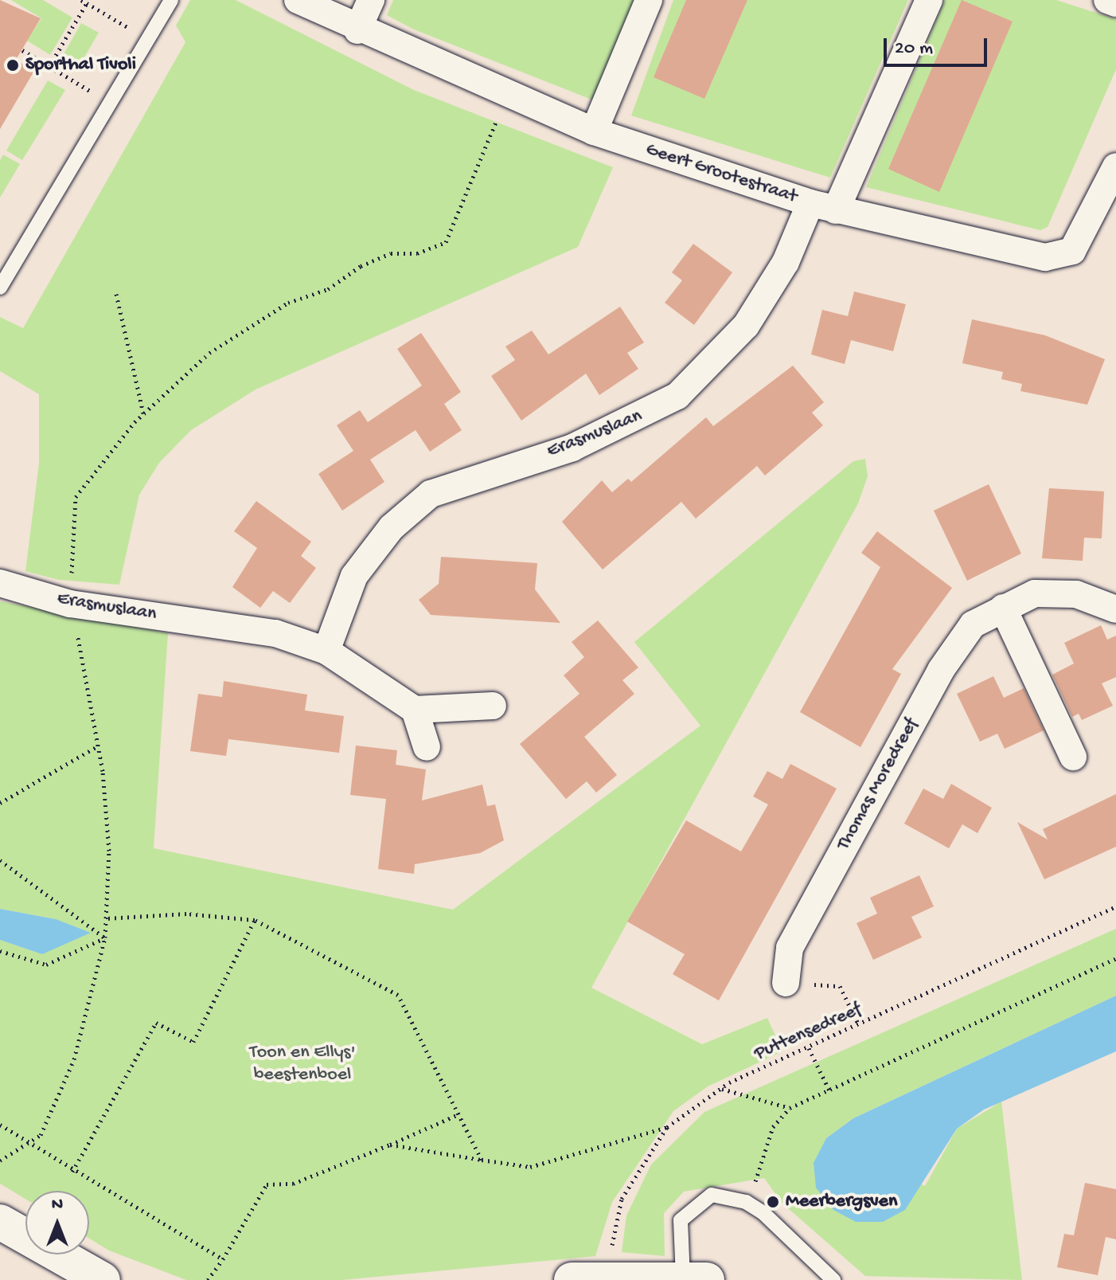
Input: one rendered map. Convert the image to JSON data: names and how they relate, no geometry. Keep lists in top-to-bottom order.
{
  "streets": {
    "street": ["Geert Grootestraat", "Erasmuslaan", "Thomas Moredreef"],
    "path": ["Puttensedreef"]
  },
  "crossings": [
    ["Geert Grootestraat", "Erasmuslaan"]
  ],
  "parks": ["Toon en Ellys' beestenboel"],
  "places": ["Sporthal Tivoli", "Meerbergsven"],
  "scale_bar": "20 m",
  "north": "top"
}
